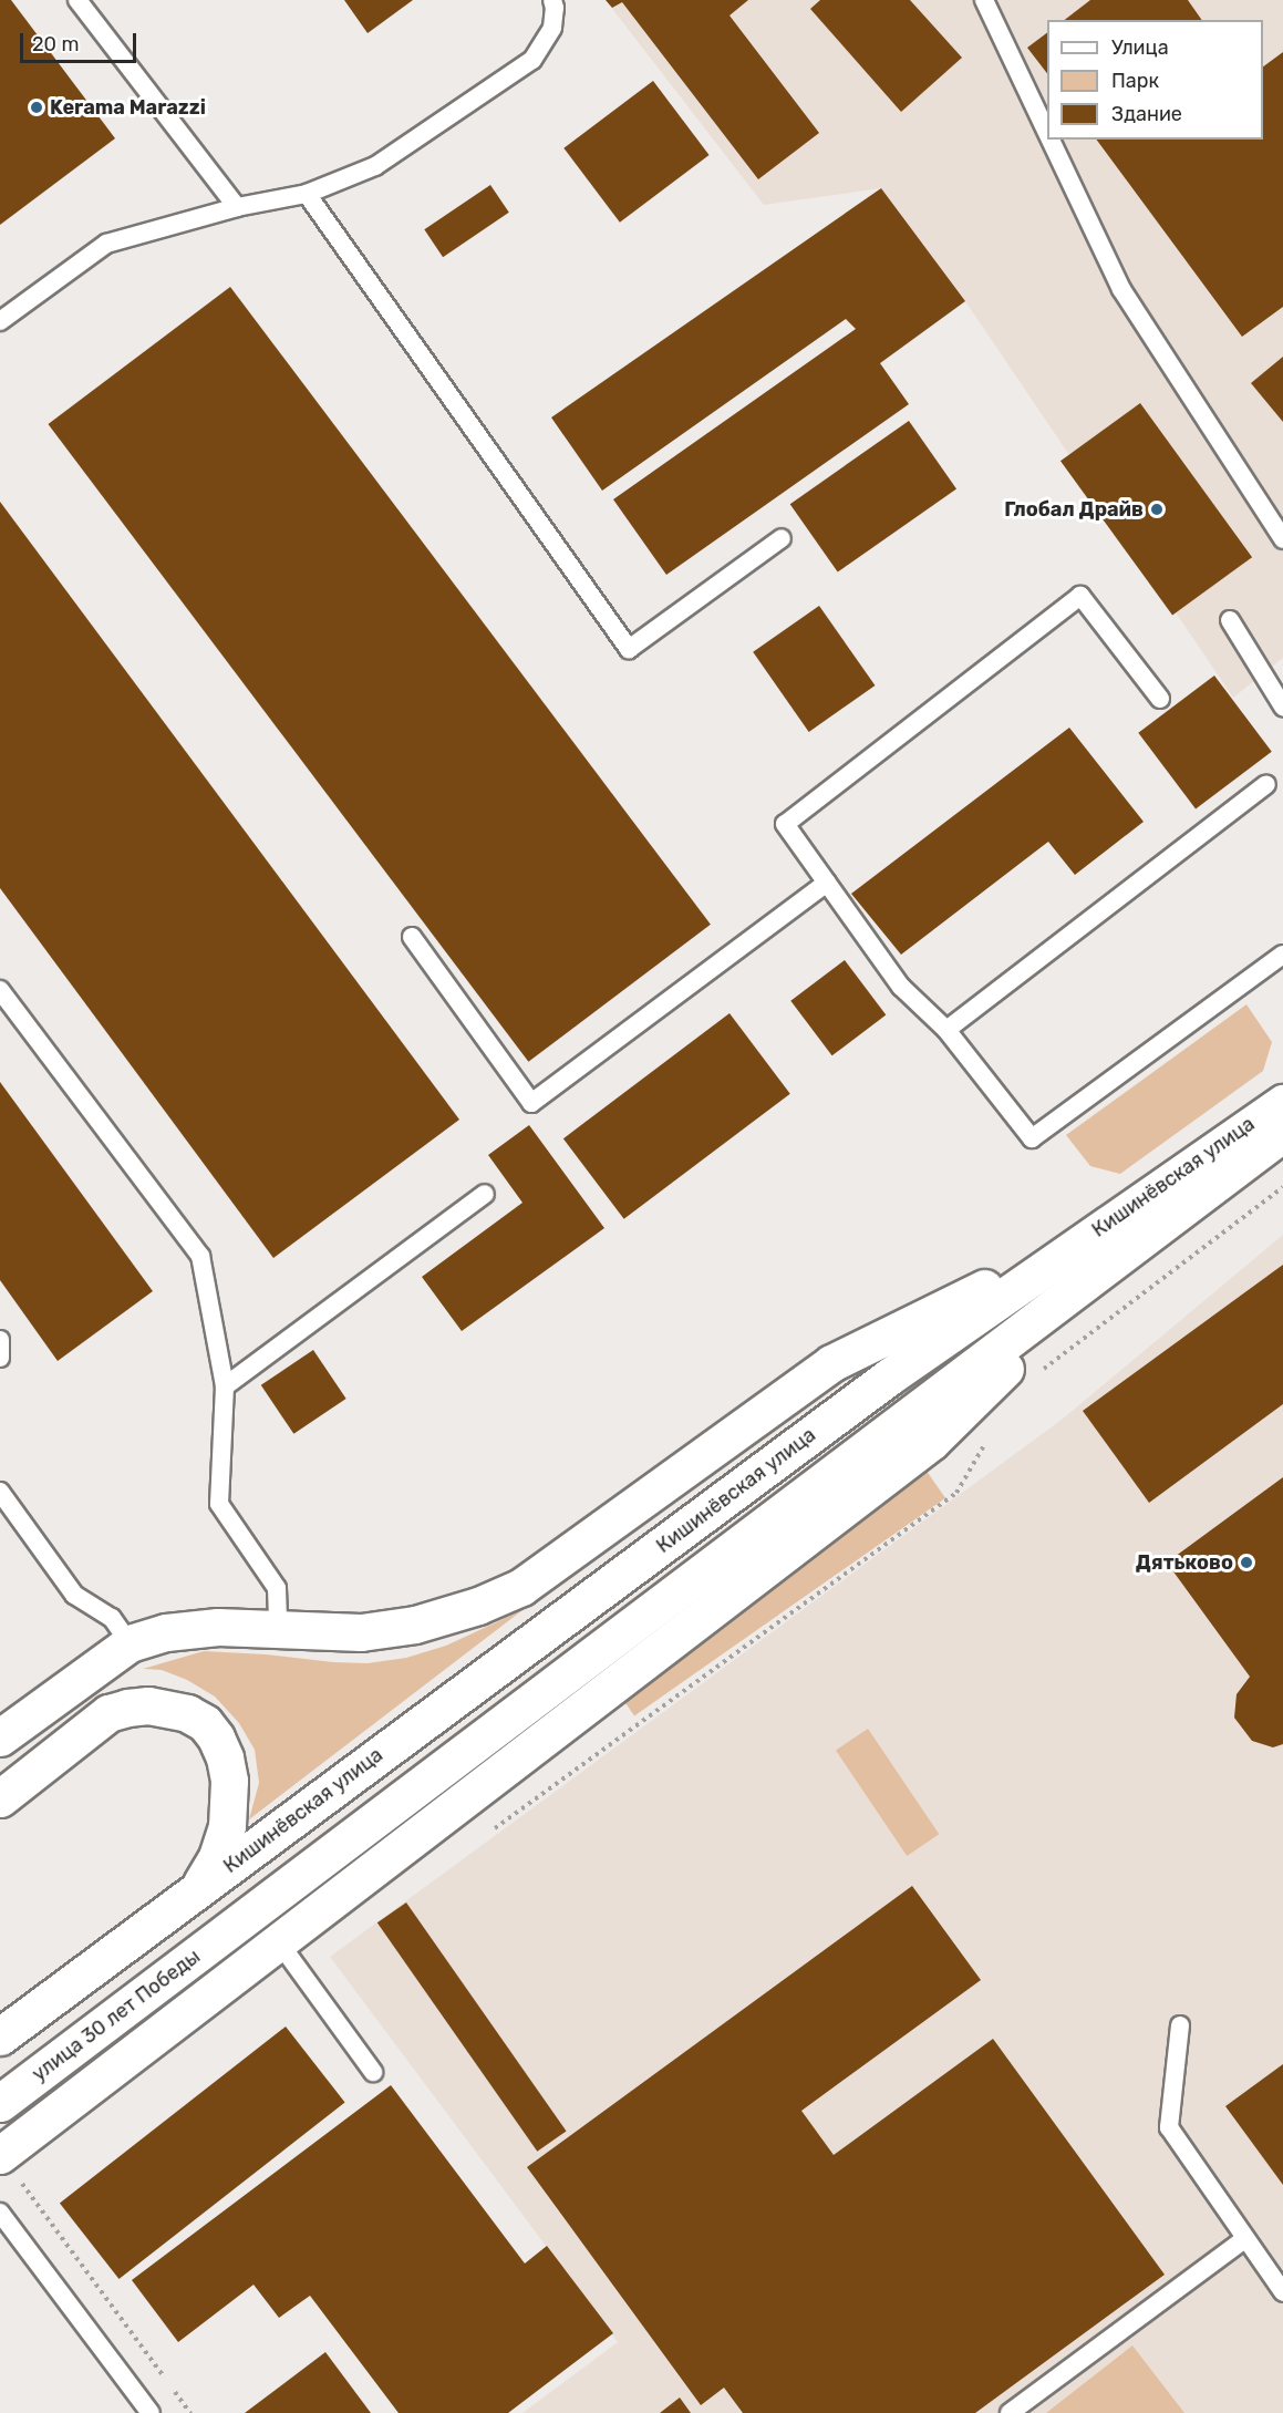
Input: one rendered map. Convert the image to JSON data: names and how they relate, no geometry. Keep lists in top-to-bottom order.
{
  "streets": {
    "street": ["Кишинёвская улица", "улица 30 лет Победы"]
  },
  "crossings": [
    ["Кишинёвская улица", "улица 30 лет Победы"]
  ],
  "places": ["Kerama Marazzi", "Глобал Драйв", "Дятьково"],
  "legend": ["Улица", "Парк", "Здание"],
  "scale_bar": "20 m"
}
